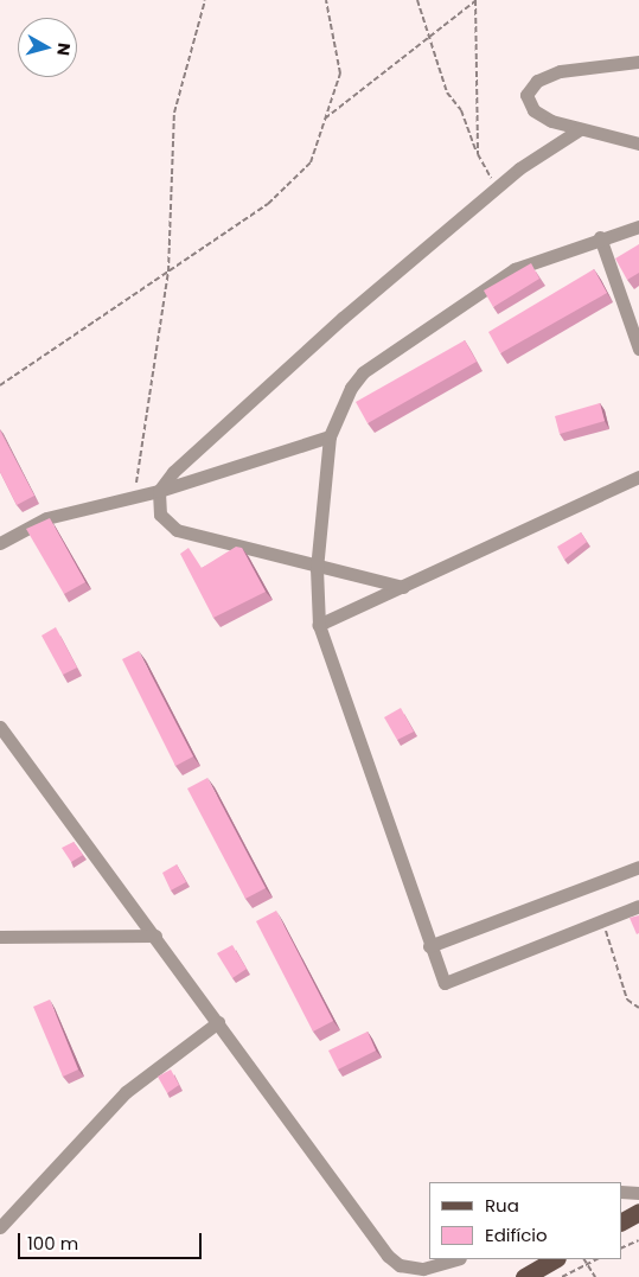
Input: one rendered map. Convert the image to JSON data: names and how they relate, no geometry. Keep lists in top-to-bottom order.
{
  "legend": ["Rua", "Edifício"],
  "scale_bar": "100 m",
  "north": "right"
}
